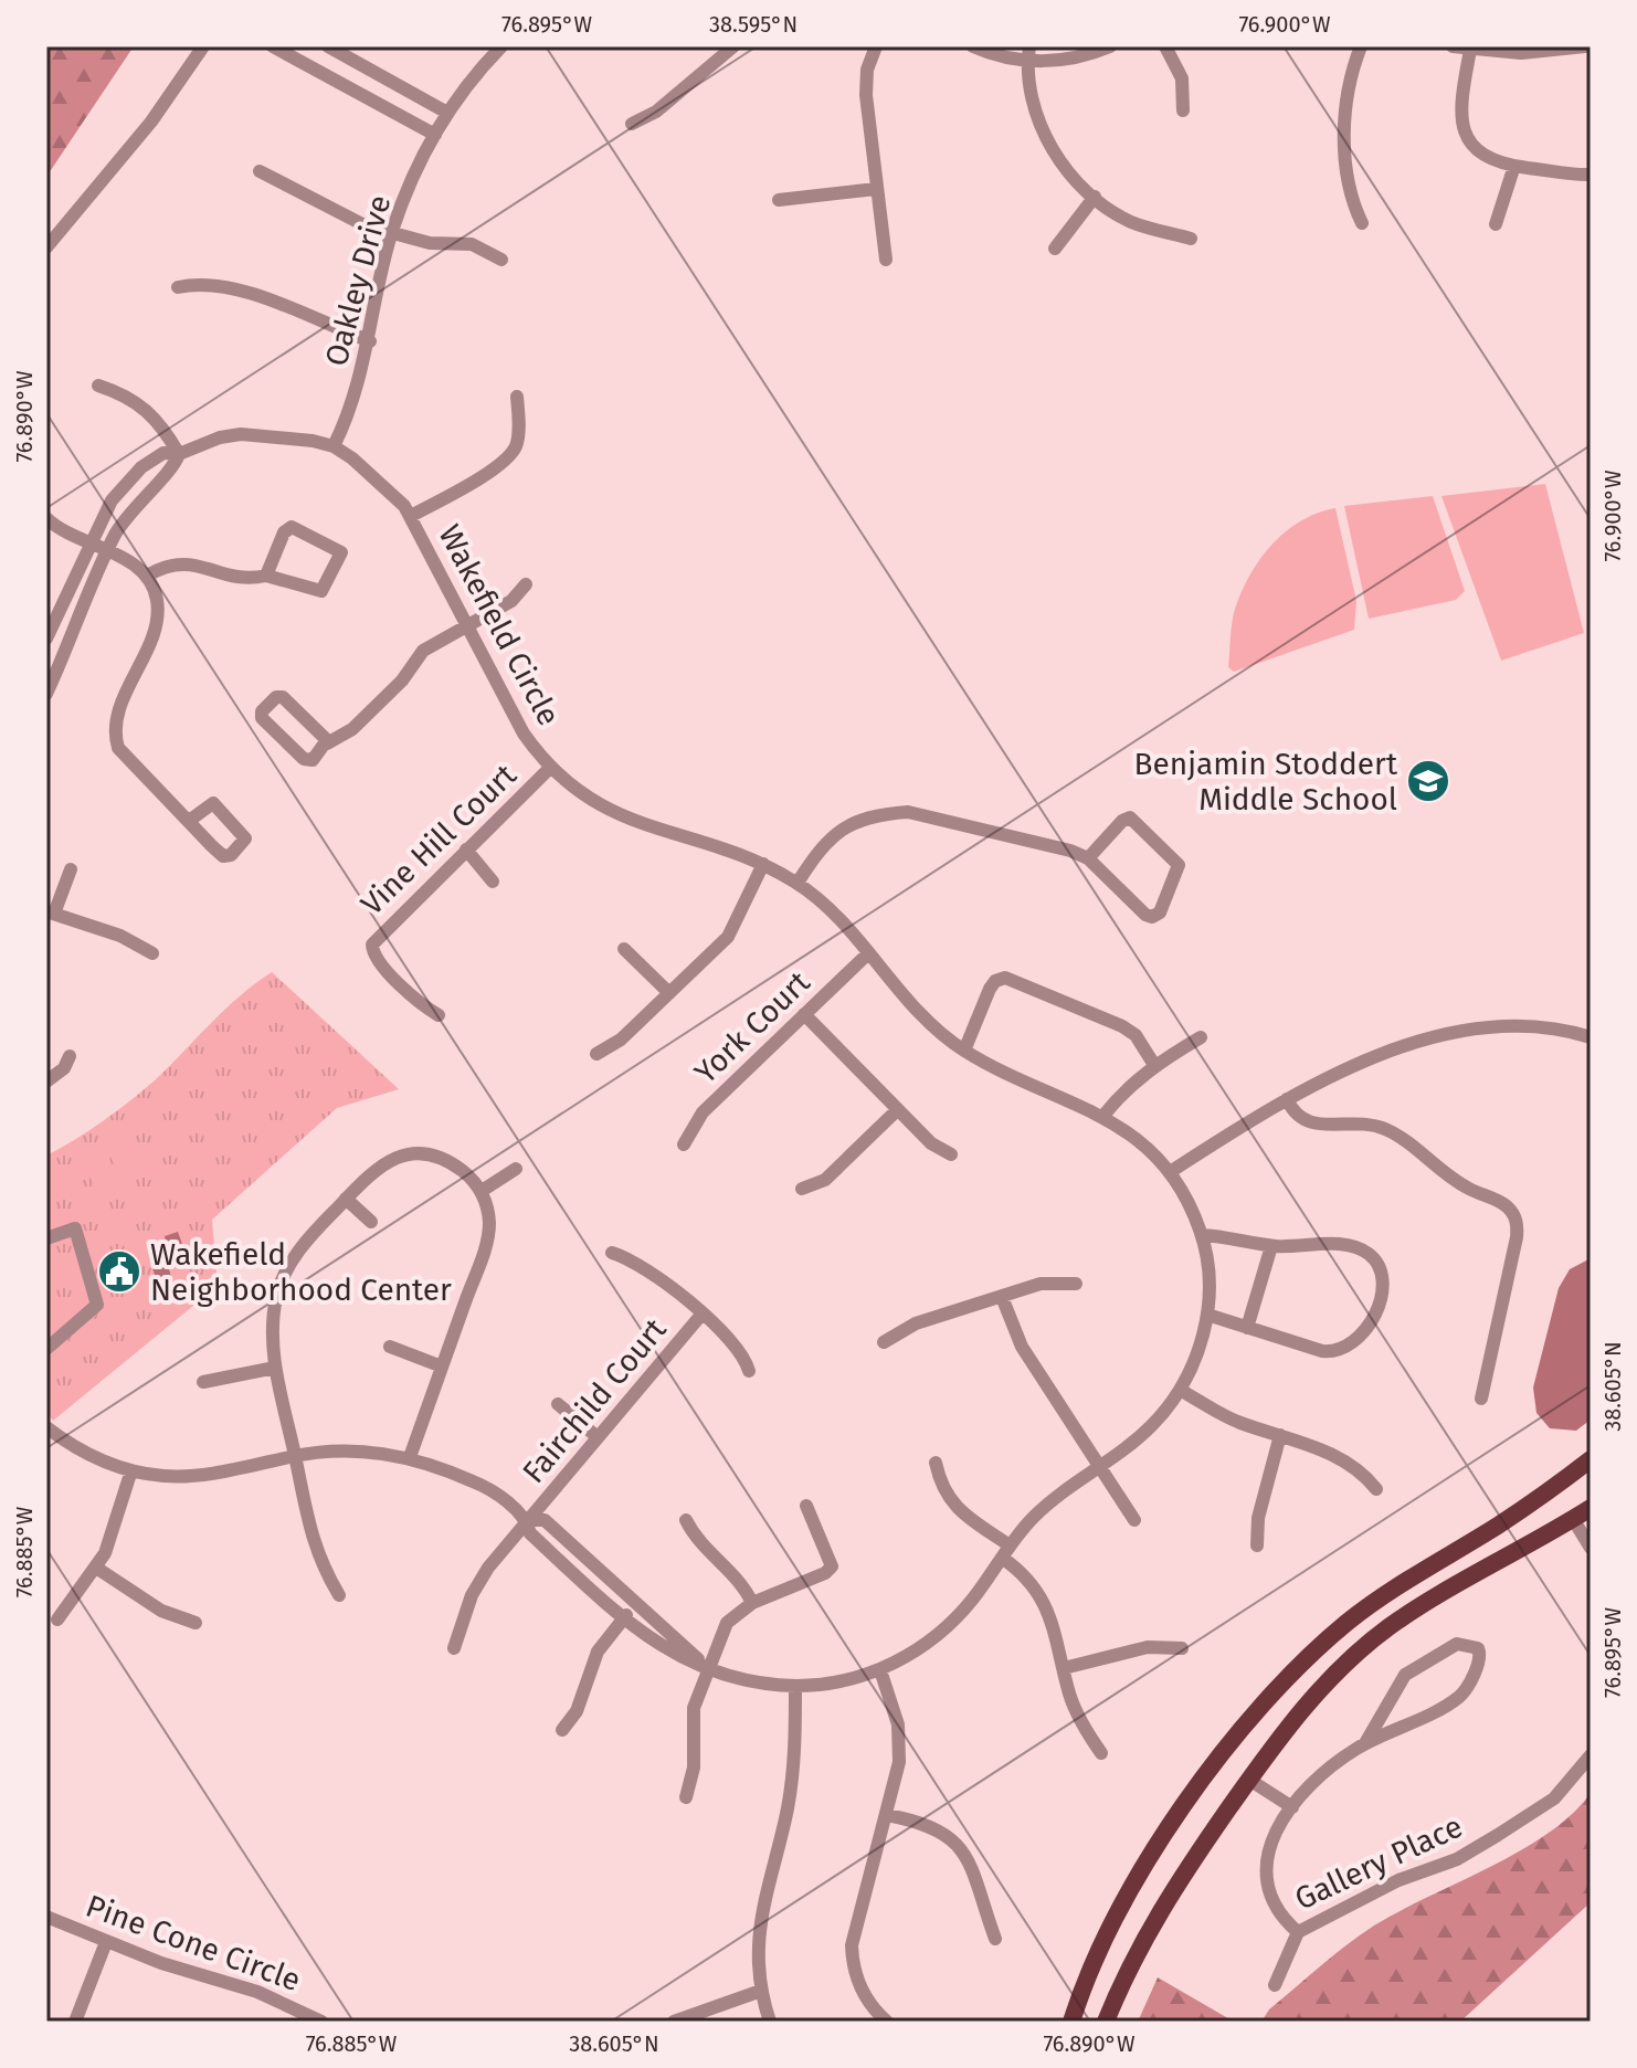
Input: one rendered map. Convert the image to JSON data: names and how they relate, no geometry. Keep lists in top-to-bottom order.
{
  "streets": {
    "street": [
      "Oakley Drive",
      "Wakefield Circle",
      "Vine Hill Court",
      "York Court",
      "Fairchild Court",
      "Gallery Place",
      "Pine Cone Circle"
    ]
  },
  "crossings": [
    ["Oakley Drive", "Wakefield Circle"],
    ["Wakefield Circle", "Vine Hill Court"],
    ["Wakefield Circle", "York Court"],
    ["Wakefield Circle", "Fairchild Court"]
  ],
  "places": {
    "school or university": ["Benjamin Stoddert Middle School"],
    "public building": ["Wakefield Neighborhood Center"]
  },
  "coordinates": [
    "76.895°W",
    "38.595°N",
    "76.900°W",
    "76.890°W",
    "38.605°N",
    "76.885°W"
  ]
}
